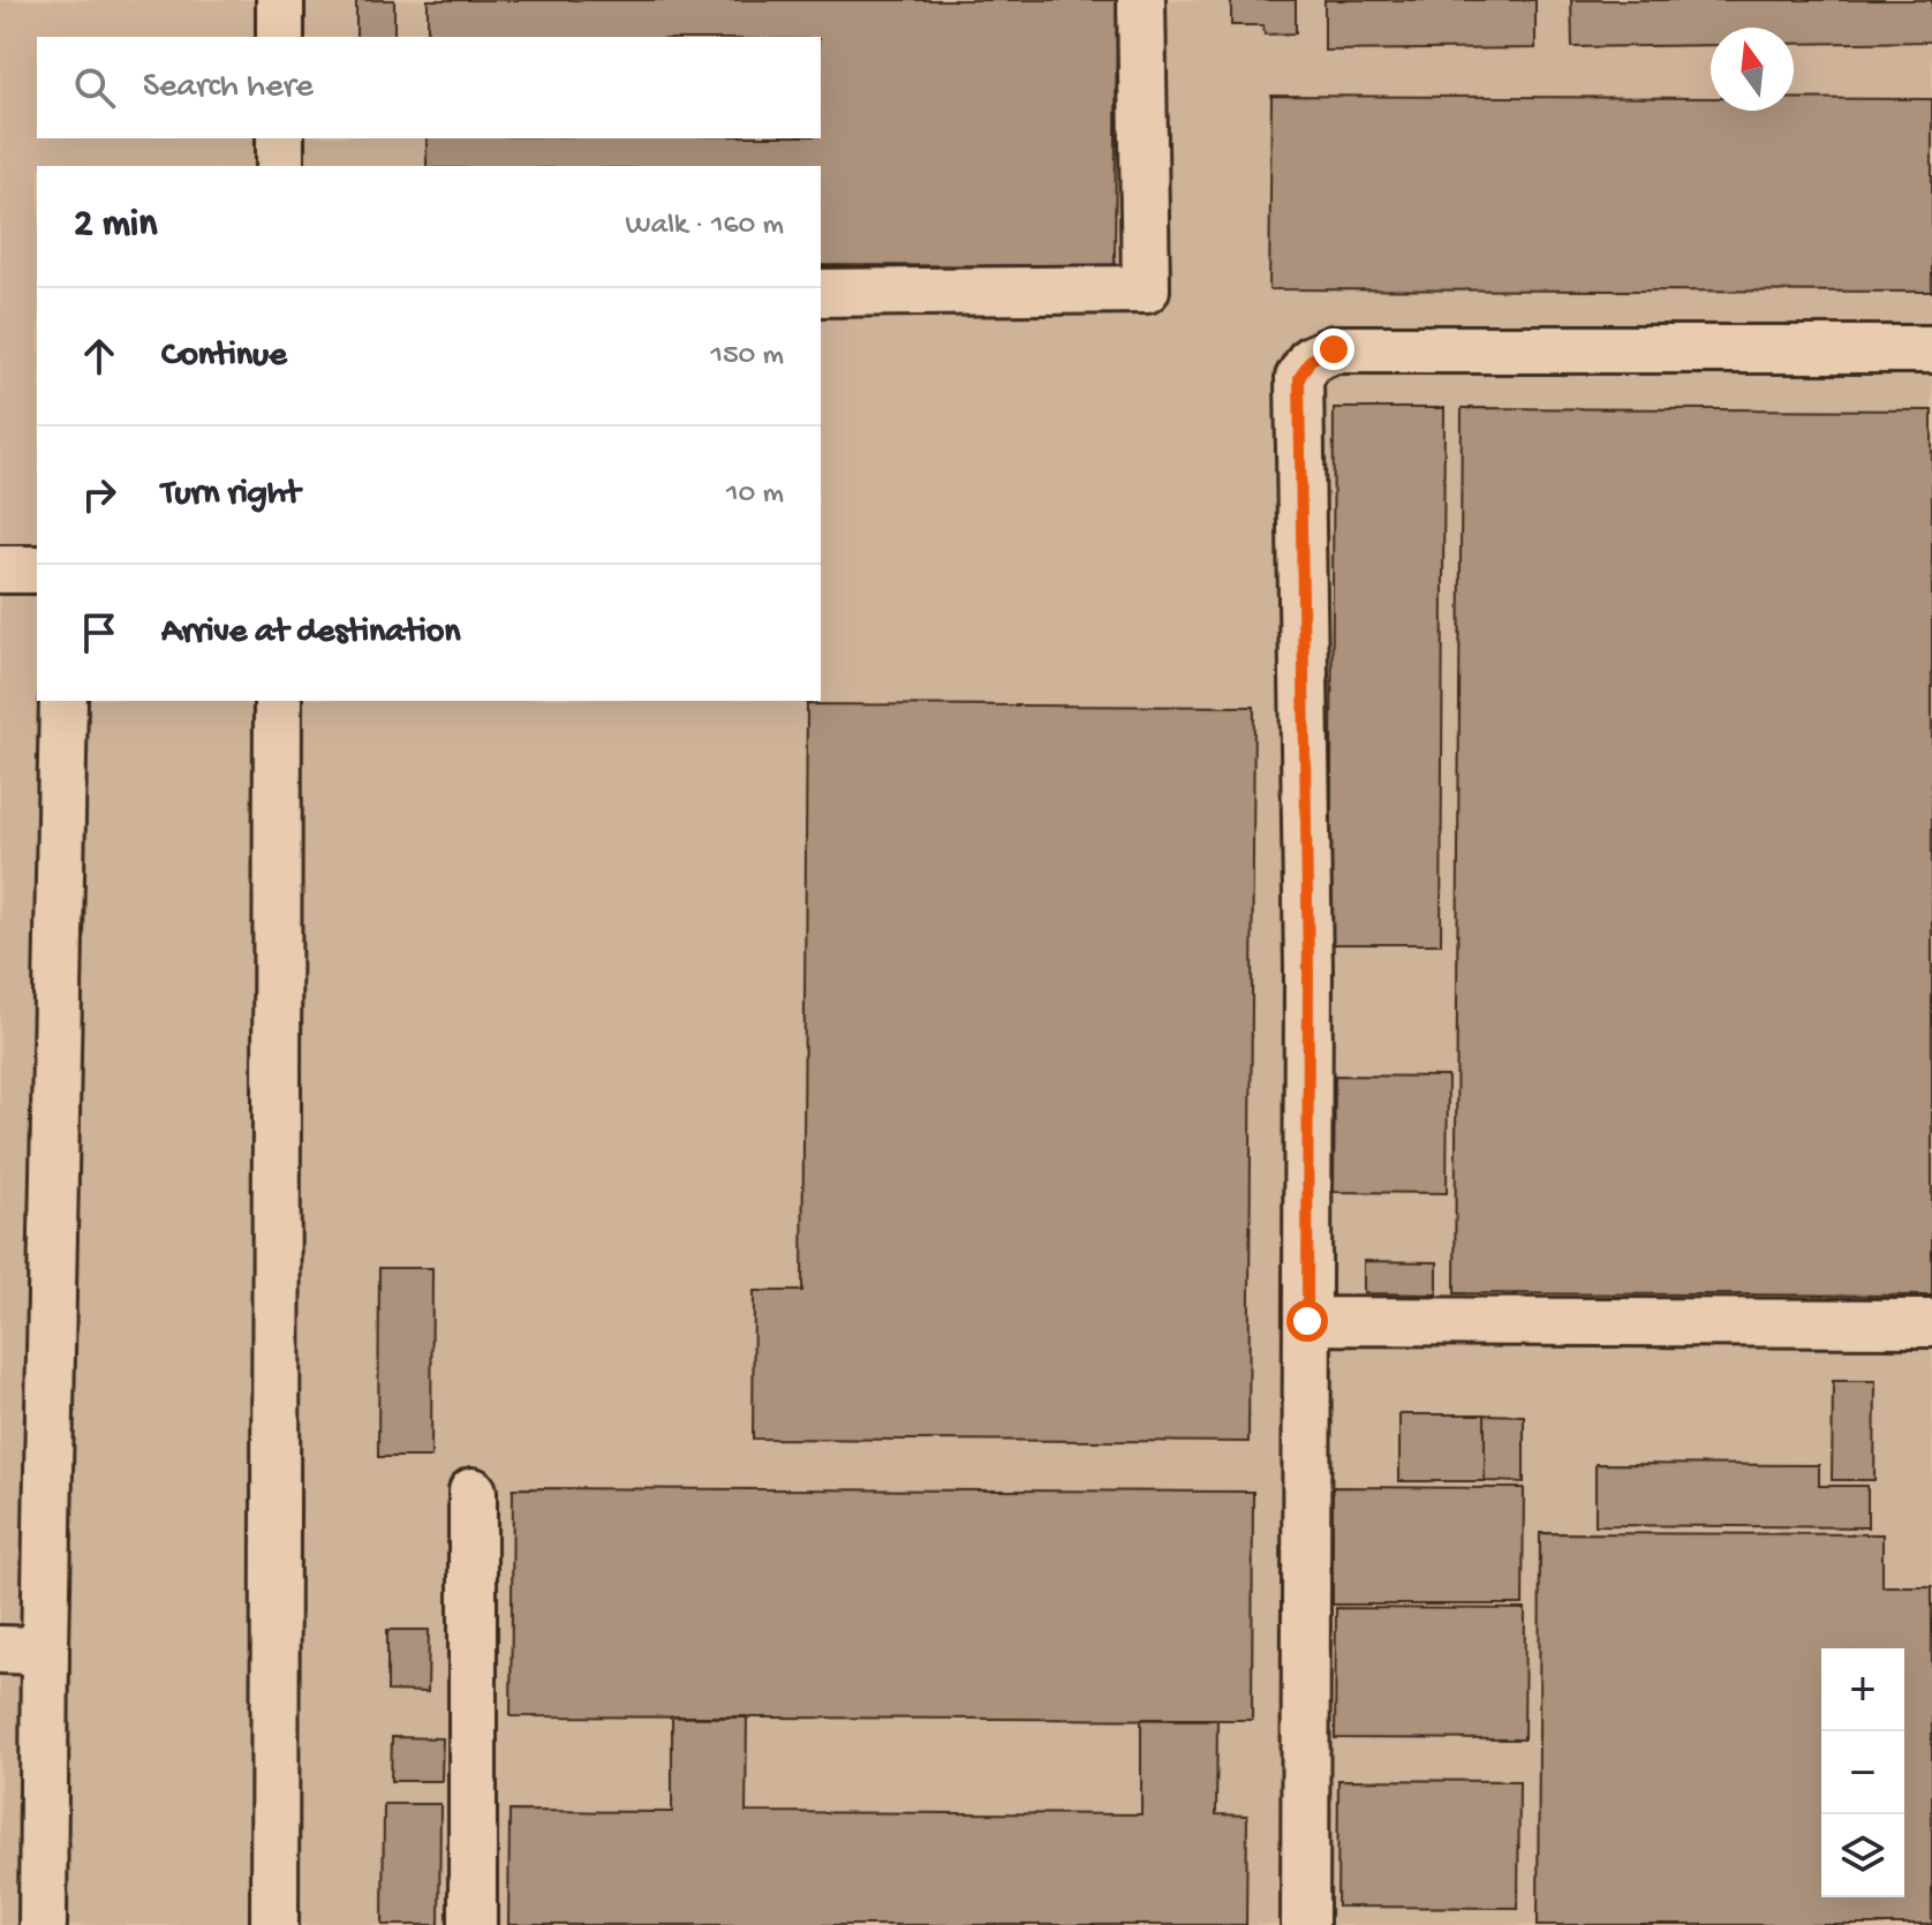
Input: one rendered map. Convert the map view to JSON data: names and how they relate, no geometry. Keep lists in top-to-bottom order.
{
  "north": "top",
  "page": {
    "search": "Search here",
    "heading": ["2 min", "Walk · 160 m"],
    "list": [
      ["Continue", "150 m"],
      ["Turn right", "10 m"],
      "Arrive at destination"
    ],
    "map_buttons": ["+", "−"]
  }
}
